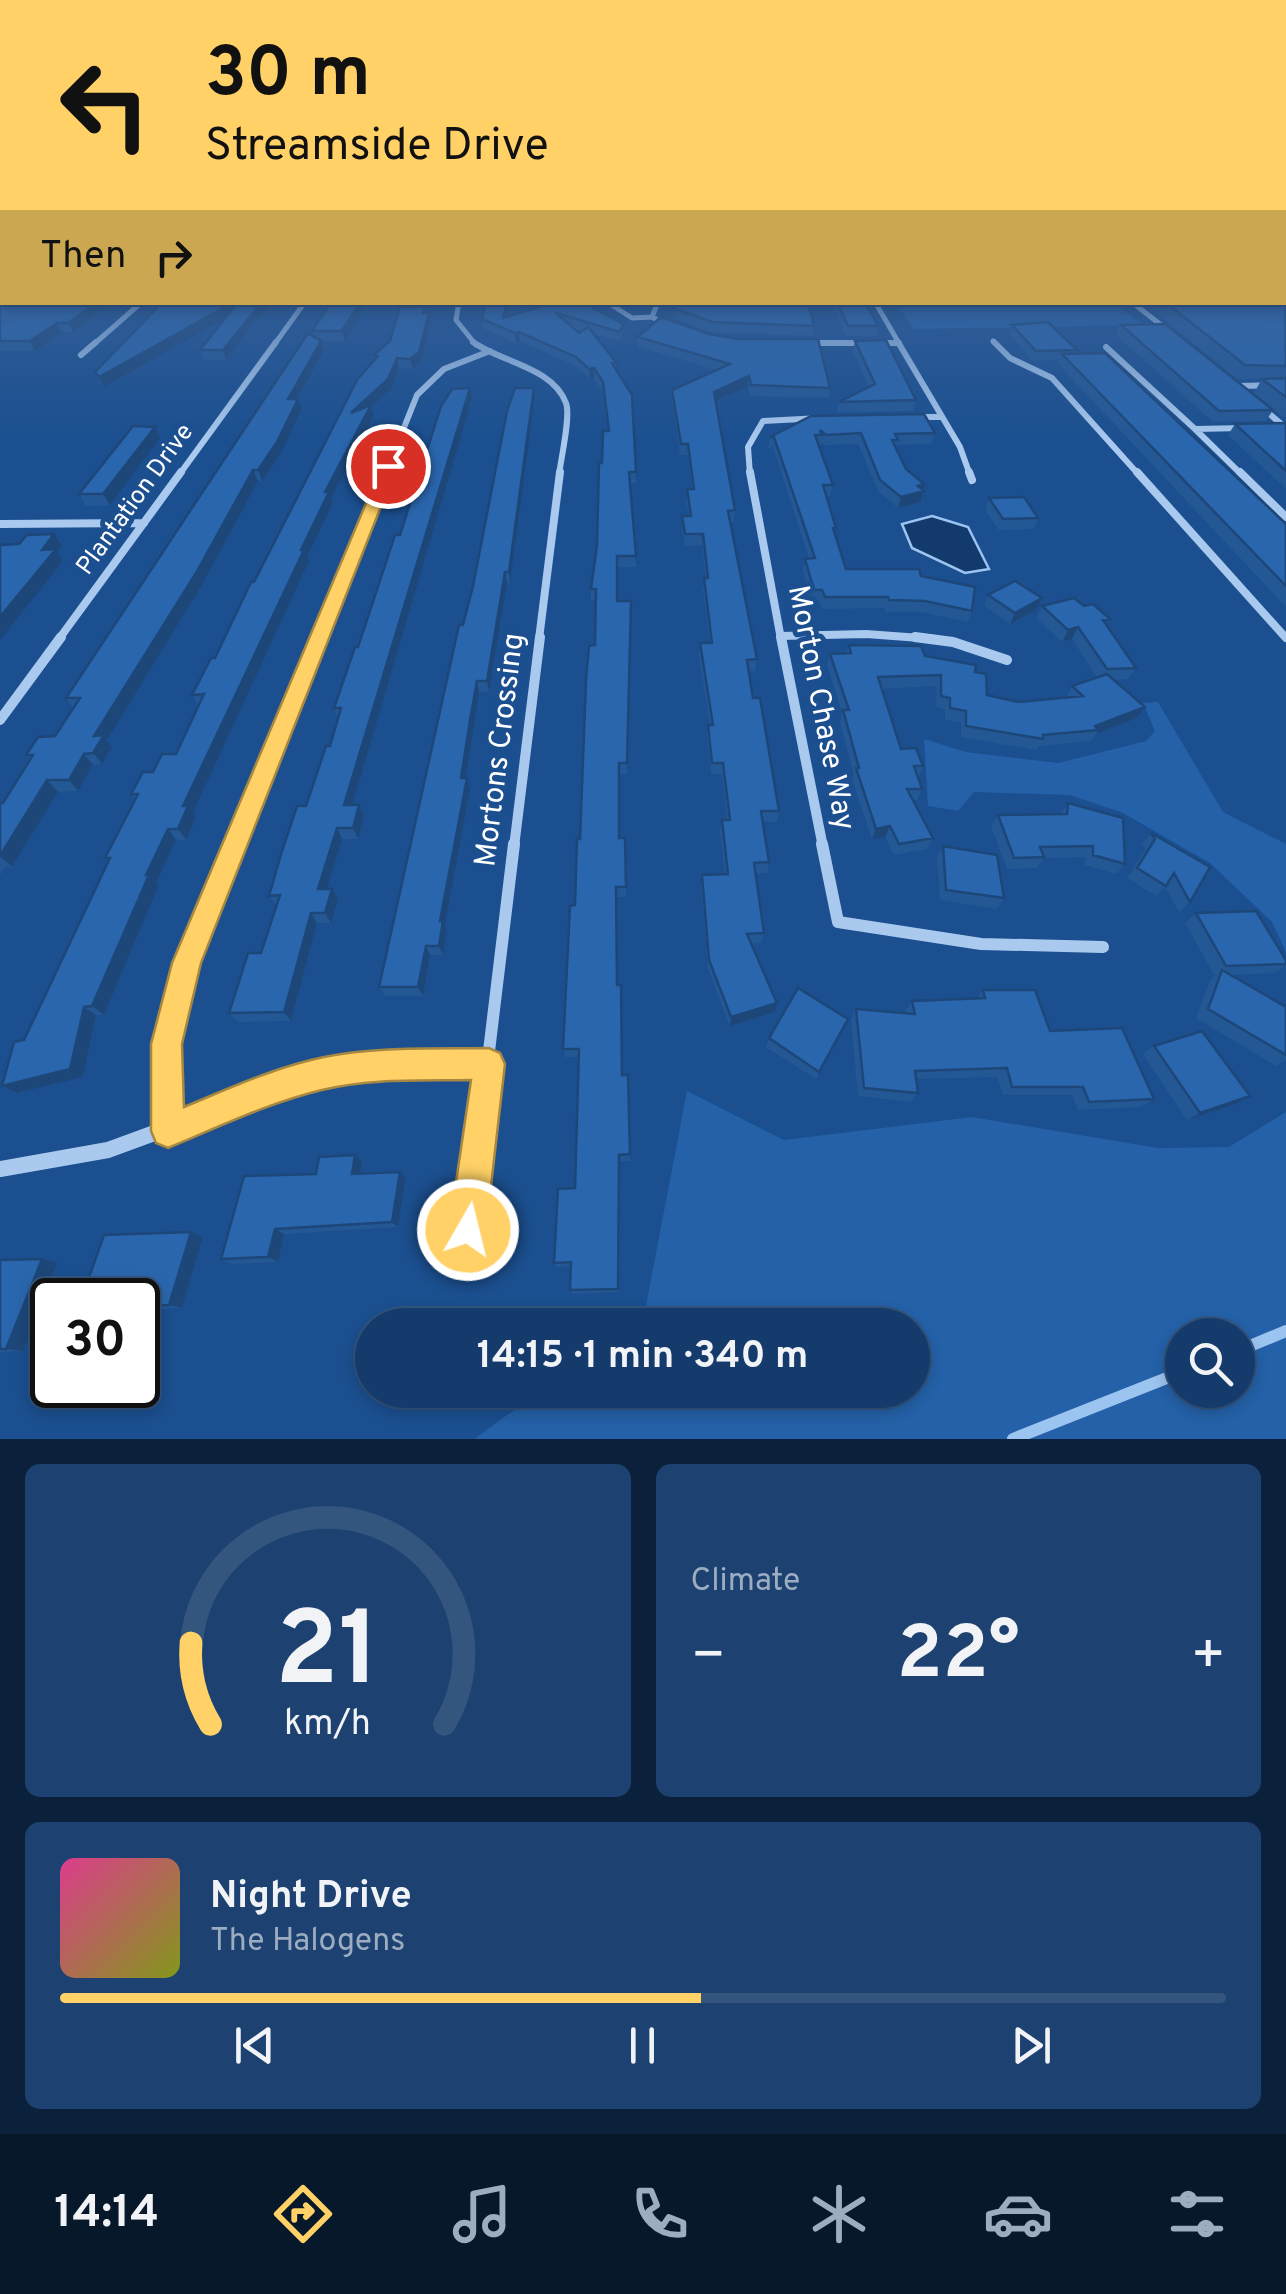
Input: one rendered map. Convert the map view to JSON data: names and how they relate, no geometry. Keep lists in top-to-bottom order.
{
  "streets": {
    "street": ["Plantation Drive", "Morton Chase Way", "Mortons Crossing"]
  },
  "page": {
    "turn": ["30 m", "Streamside Drive"],
    "then": "Then",
    "limit": "30",
    "trip": "14:15 · 1 min · 340 m",
    "tile": "Climate",
    "heat": ["−", "22°", "+"],
    "song": ["Night Drive", "The Halogens"],
    "tabs": "14:14",
    "gauge": ["21", "km/h"]
  }
}
